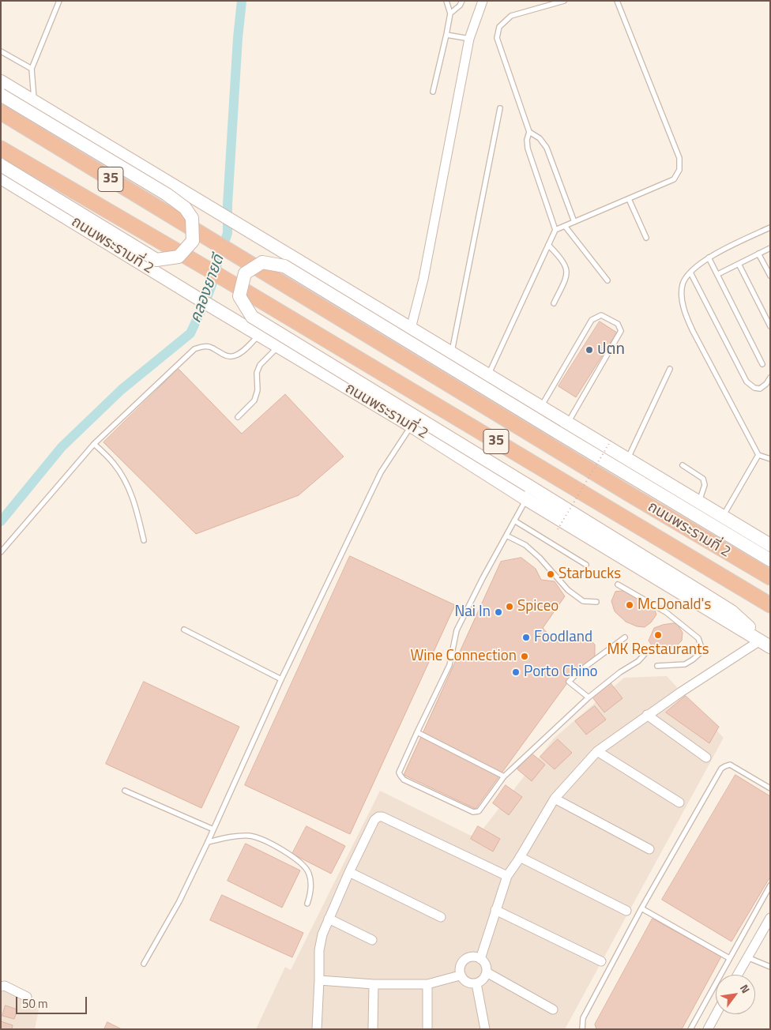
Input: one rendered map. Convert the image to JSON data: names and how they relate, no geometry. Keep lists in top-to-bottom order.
{
  "streets": {
    "highway": ["35", "ถนนพระรามที่ 2"]
  },
  "water": ["คลองยายดี"],
  "places": [
    "ปตท",
    "Starbucks",
    "McDonald's",
    "Spiceo",
    "Nai In",
    "MK Restaurants",
    "Foodland",
    "Wine Connection",
    "Porto Chino"
  ],
  "scale_bar": "50 m",
  "north": "top right"
}
